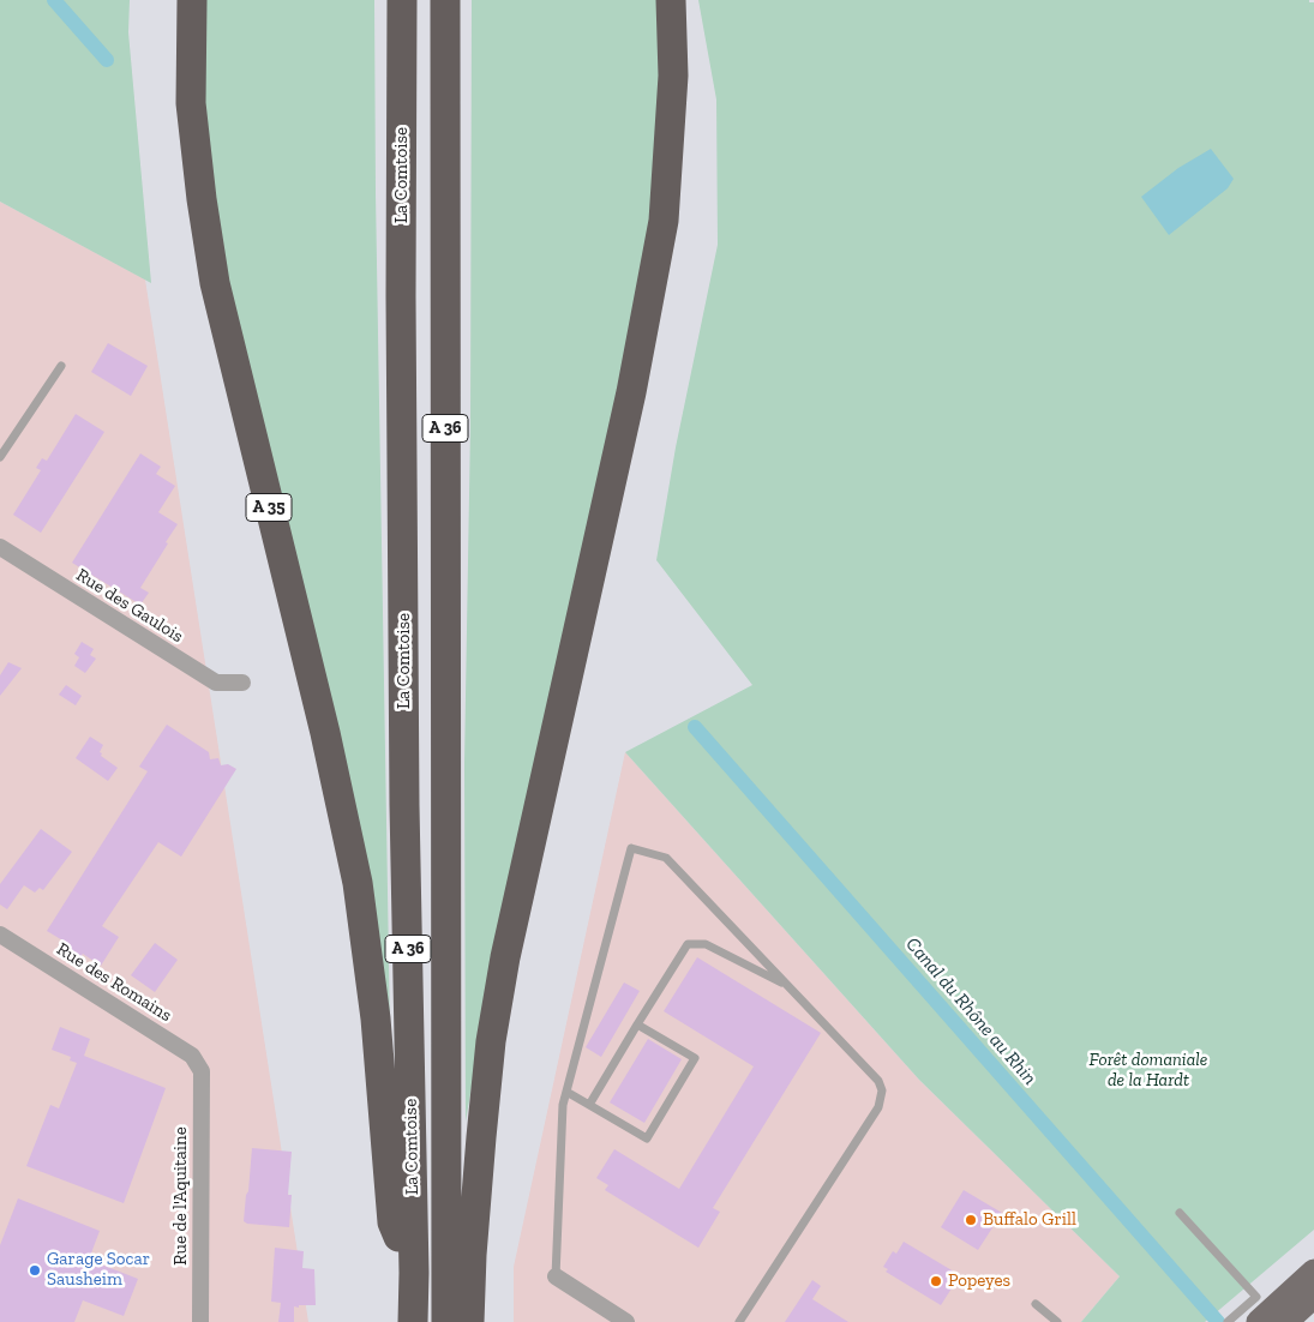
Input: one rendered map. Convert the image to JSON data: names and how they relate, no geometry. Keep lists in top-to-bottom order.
{
  "streets": {
    "highway": ["La Comtoise", "A 36", "A 35"],
    "street": ["Rue des Gaulois", "Rue des Romains", "Rue de l'Aquitaine"]
  },
  "crossings": [
    ["La Comtoise", "A 35"],
    ["Rue des Romains", "Rue de l'Aquitaine"]
  ],
  "water": ["Canal du Rhône au Rhin"],
  "parks": ["Forêt domaniale de la Hardt"],
  "places": ["Buffalo Grill", "Garage Socar Sausheim", "Popeyes"]
}
